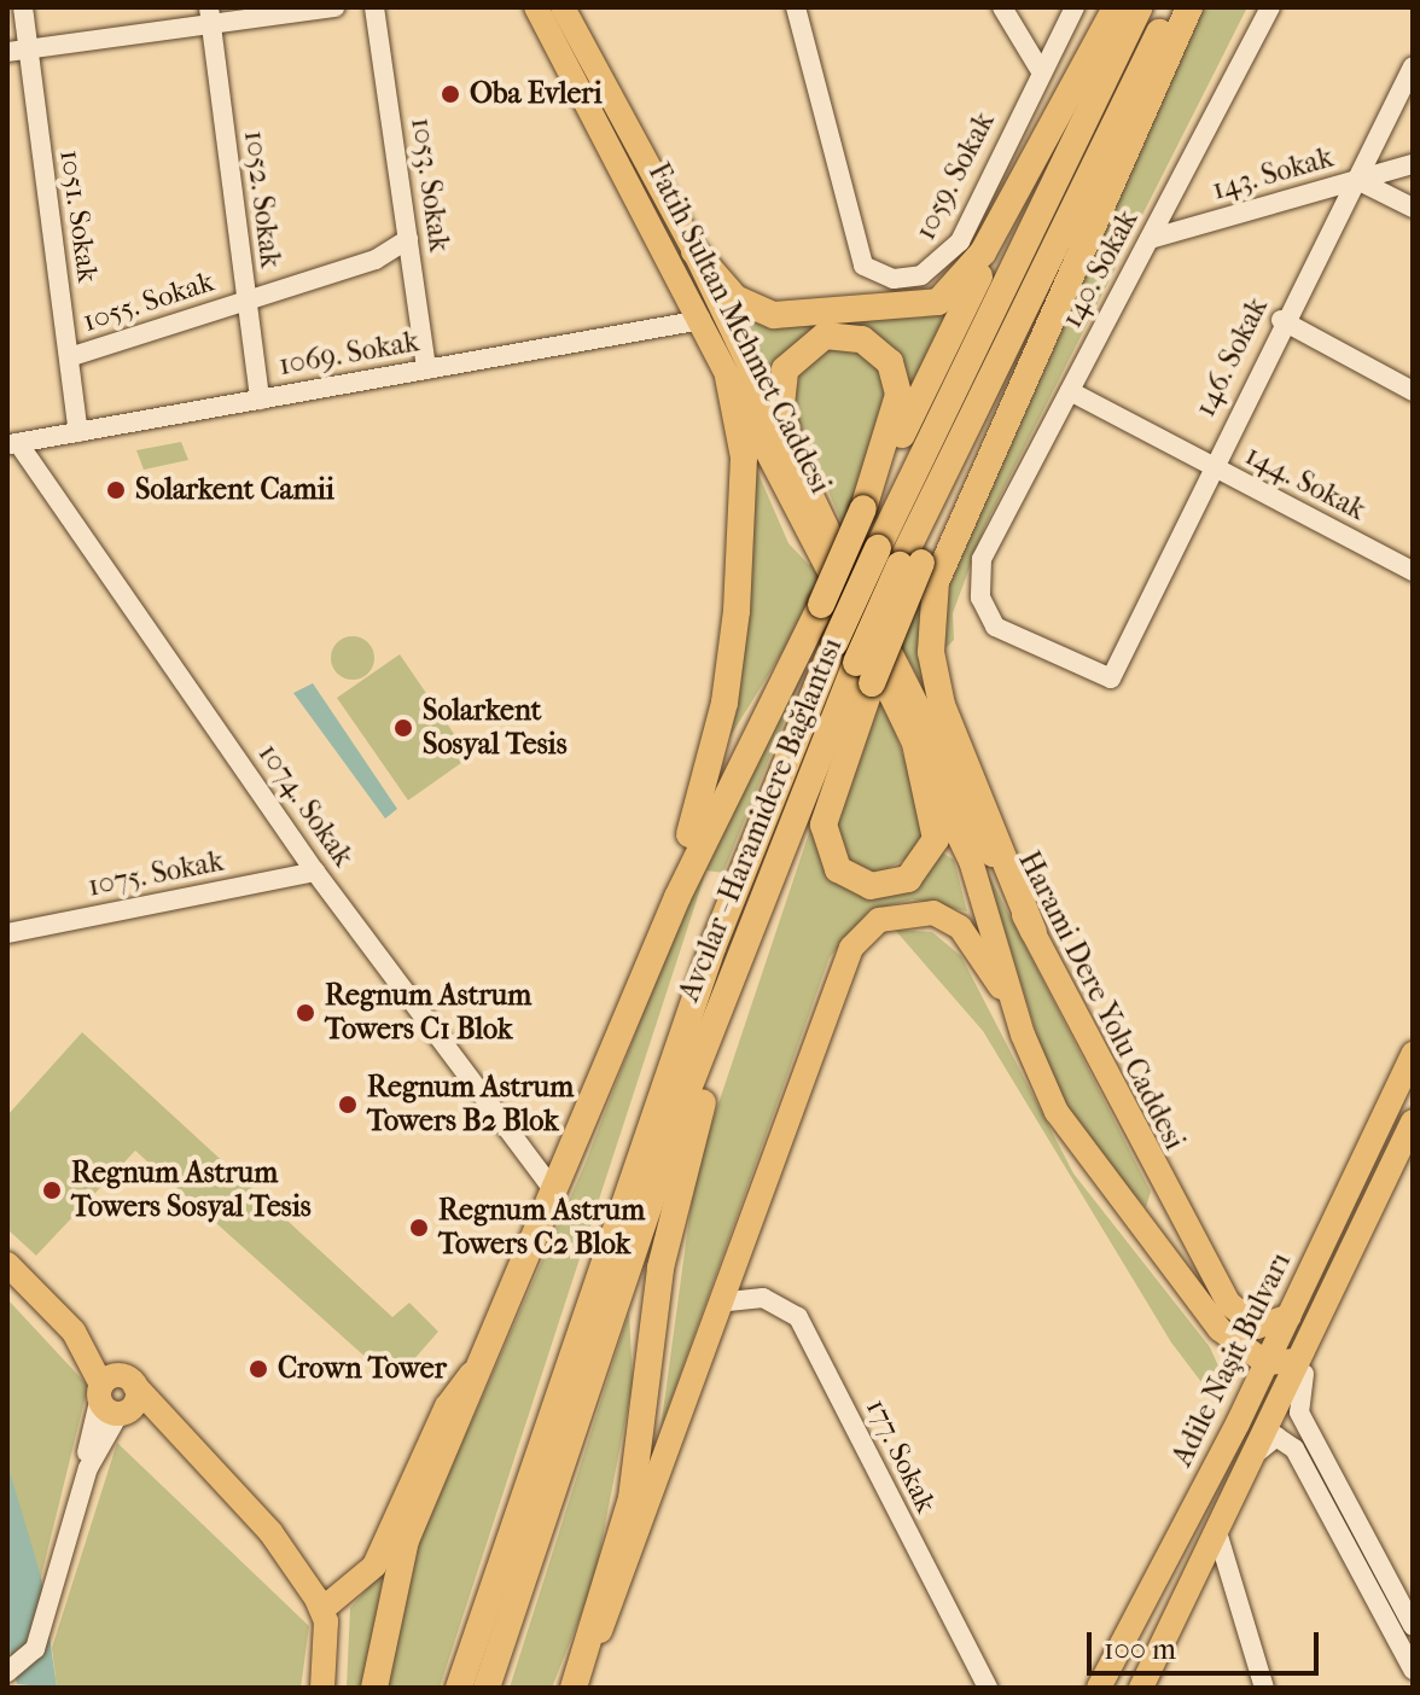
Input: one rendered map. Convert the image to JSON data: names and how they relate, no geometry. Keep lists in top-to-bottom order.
{
  "streets": {
    "highway": ["Avcılar - Haramidere Bağlantısı"],
    "main road": ["Fatih Sultan Mehmet Caddesi", "Harami Dere Yolu Caddesi", "Adile Naşit Bulvarı"],
    "street": [
      "143. Sokak",
      "1059. Sokak",
      "1053. Sokak",
      "1052. Sokak",
      "1051. Sokak",
      "140. Sokak",
      "1055. Sokak",
      "1069. Sokak",
      "146. Sokak",
      "144. Sokak",
      "1074. Sokak",
      "1075. Sokak",
      "177. Sokak"
    ]
  },
  "crossings": [
    ["143. Sokak", "140. Sokak"],
    ["143. Sokak", "146. Sokak"],
    ["1053. Sokak", "1055. Sokak"],
    ["1053. Sokak", "1069. Sokak"],
    ["1052. Sokak", "1055. Sokak"],
    ["1052. Sokak", "1069. Sokak"],
    ["1051. Sokak", "1055. Sokak"],
    ["1051. Sokak", "1069. Sokak"],
    ["140. Sokak", "146. Sokak"],
    ["140. Sokak", "144. Sokak"],
    ["Fatih Sultan Mehmet Caddesi", "1069. Sokak"],
    ["Fatih Sultan Mehmet Caddesi", "Avcılar - Haramidere Bağlantısı"],
    ["Fatih Sultan Mehmet Caddesi", "Harami Dere Yolu Caddesi"],
    ["1069. Sokak", "1074. Sokak"],
    ["146. Sokak", "144. Sokak"],
    ["1074. Sokak", "1075. Sokak"],
    ["Avcılar - Haramidere Bağlantısı", "Harami Dere Yolu Caddesi"],
    ["Harami Dere Yolu Caddesi", "Adile Naşit Bulvarı"]
  ],
  "places": [
    "Oba Evleri",
    "Solarkent Camii",
    "Solarkent Sosyal Tesis",
    "Regnum Astrum Towers C1 Blok",
    "Regnum Astrum Towers B2 Blok",
    "Regnum Astrum Towers Sosyal Tesis",
    "Regnum Astrum Towers C2 Blok",
    "Crown Tower"
  ],
  "scale_bar": "100 m"
}
